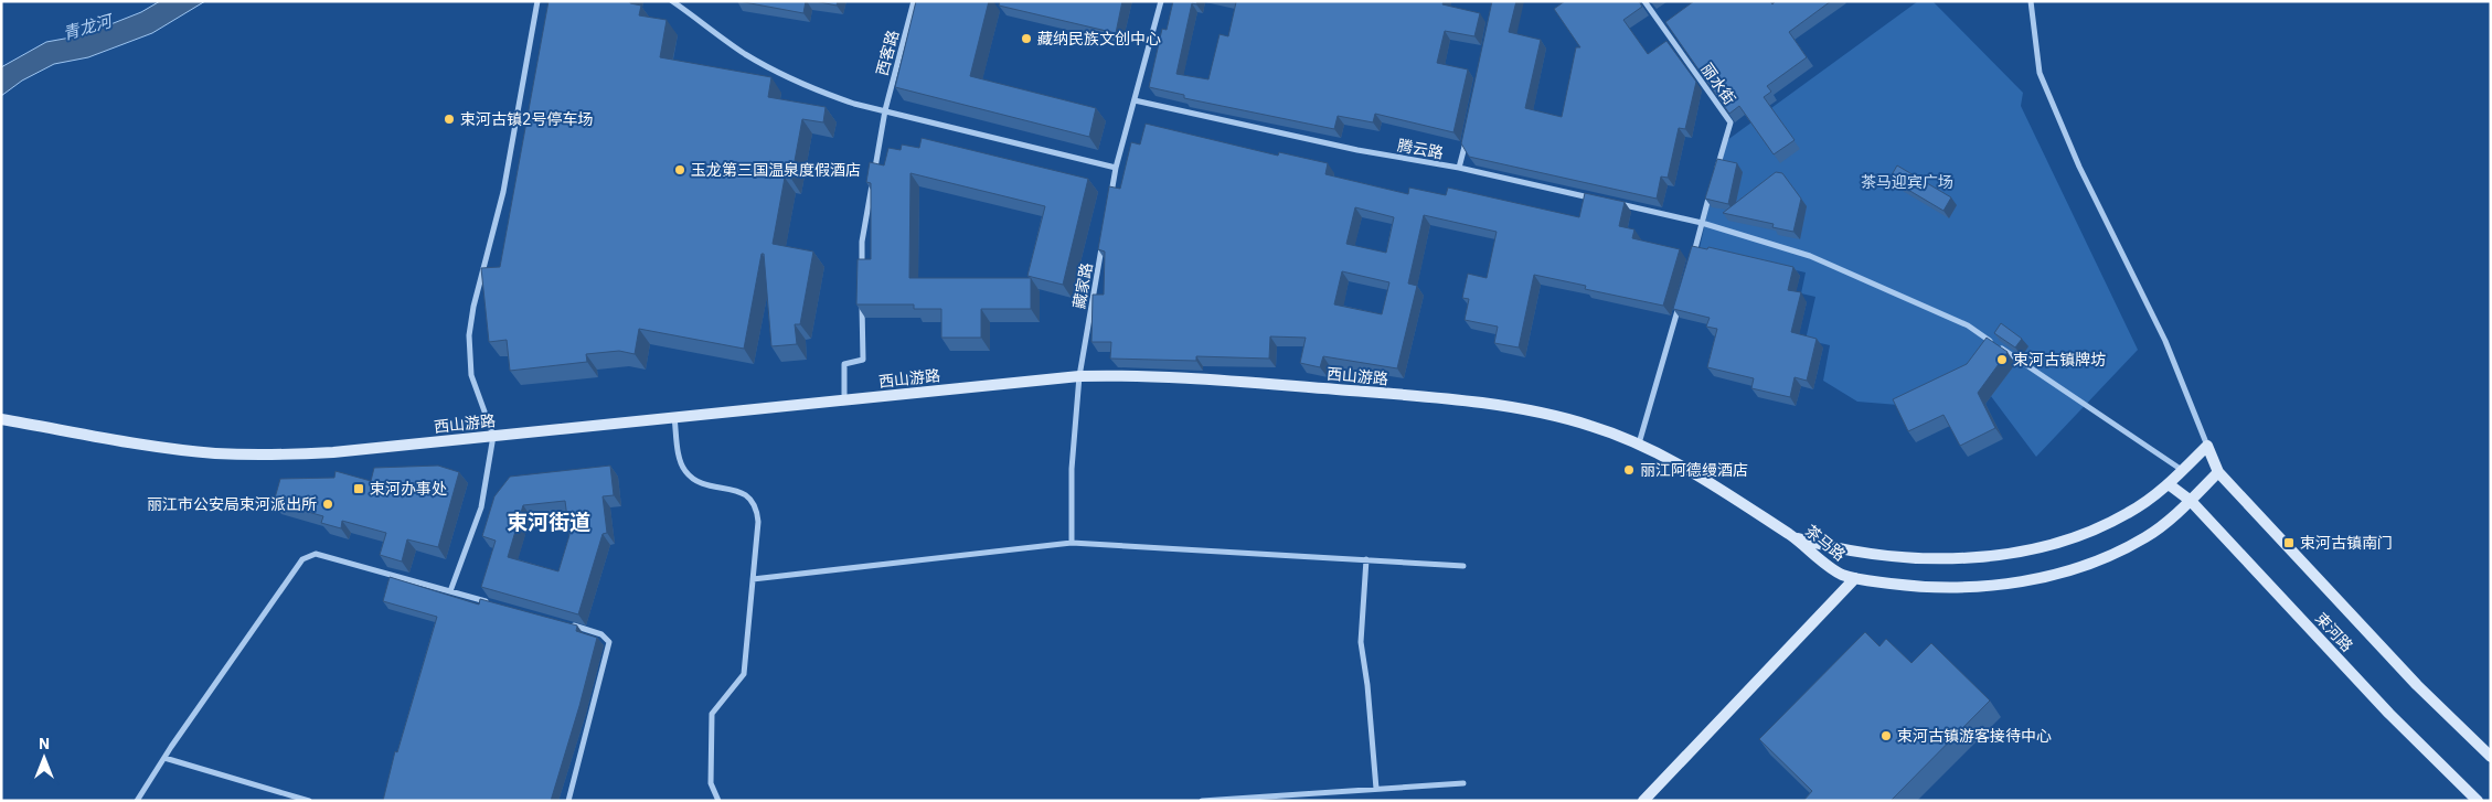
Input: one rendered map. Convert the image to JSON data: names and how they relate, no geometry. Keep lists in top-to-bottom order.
{
  "streets": {
    "street": [
      "西客路",
      "丽水街",
      "腾云路",
      "藏家路",
      "西山游路",
      "茶马路",
      "束河路"
    ]
  },
  "crossings": [
    ["藏家路", "西山游路"],
    ["西山游路", "茶马路"],
    ["茶马路", "束河路"]
  ],
  "districts": ["束河街道"],
  "water": ["青龙河"],
  "parks": ["茶马迎宾广场"],
  "places": {
    "other": [
      "藏纳民族文创中心",
      "束河古镇2号停车场",
      "玉龙第三国温泉度假酒店",
      "束河古镇牌坊",
      "丽江阿德缦酒店",
      "丽江市公安局束河派出所",
      "束河古镇游客接待中心"
    ],
    "transit": ["束河办事处", "束河古镇南门"]
  },
  "north": "top"
}
